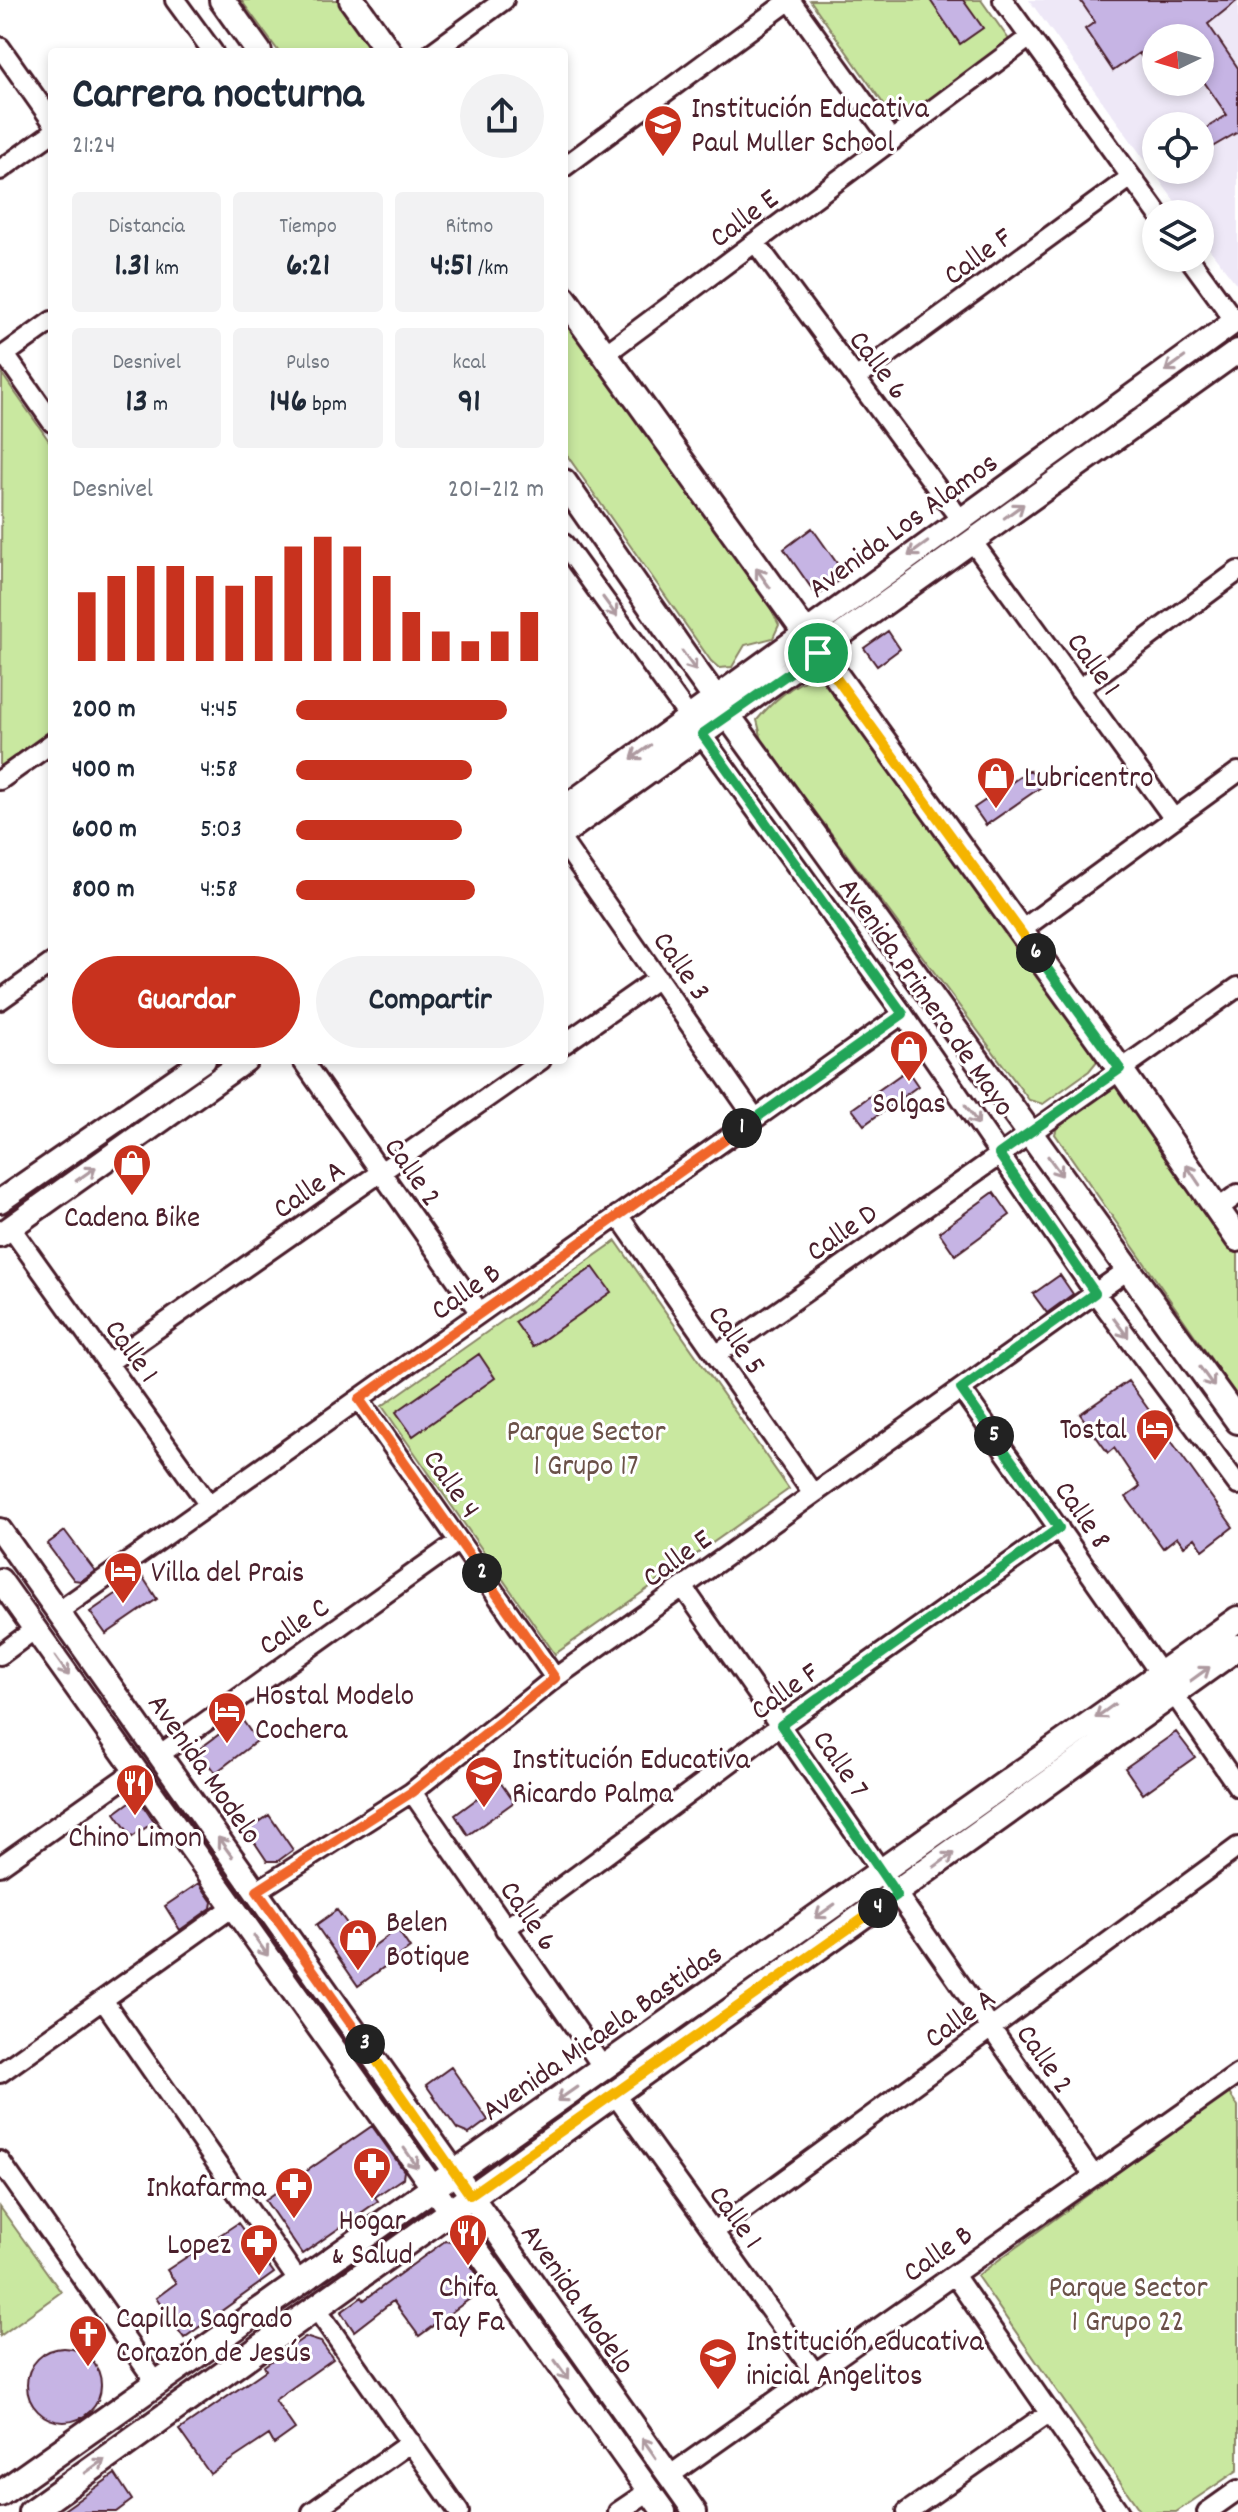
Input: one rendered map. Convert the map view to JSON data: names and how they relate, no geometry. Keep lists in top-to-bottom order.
{
  "streets": {
    "main road": ["Avenida Primero de Mayo", "Avenida Micaela Bastidas"],
    "street": [
      "Calle E",
      "Calle F",
      "Calle 6",
      "Avenida Los Alamos",
      "Calle 1",
      "Calle 3",
      "Calle 2",
      "Calle A",
      "Calle D",
      "Calle B",
      "Calle 5",
      "Calle 4",
      "Calle 8",
      "Calle C",
      "Calle 7",
      "Avenida Modelo"
    ]
  },
  "crossings": [
    ["Calle E", "Calle 6"],
    ["Calle E", "Avenida Primero de Mayo"],
    ["Calle E", "Calle 5"],
    ["Calle E", "Calle 4"],
    ["Calle E", "Calle 8"],
    ["Calle E", "Calle 7"],
    ["Calle E", "Avenida Modelo"],
    ["Calle F", "Calle 6"],
    ["Calle F", "Calle 8"],
    ["Calle F", "Calle 7"],
    ["Calle 6", "Avenida Los Alamos"],
    ["Calle 6", "Avenida Micaela Bastidas"],
    ["Avenida Los Alamos", "Calle 1"],
    ["Avenida Los Alamos", "Avenida Primero de Mayo"],
    ["Calle 1", "Calle A"],
    ["Calle 1", "Calle B"],
    ["Calle 1", "Avenida Micaela Bastidas"],
    ["Calle 3", "Calle B"],
    ["Avenida Primero de Mayo", "Calle D"],
    ["Avenida Primero de Mayo", "Calle B"],
    ["Calle 2", "Calle A"],
    ["Calle 2", "Calle B"],
    ["Calle 2", "Calle 7"],
    ["Calle 2", "Avenida Micaela Bastidas"],
    ["Calle D", "Calle 5"],
    ["Calle B", "Calle 5"],
    ["Calle B", "Calle 4"],
    ["Calle B", "Avenida Modelo"],
    ["Calle 4", "Calle C"],
    ["Calle 8", "Avenida Micaela Bastidas"],
    ["Calle C", "Avenida Modelo"],
    ["Calle 7", "Avenida Micaela Bastidas"],
    ["Avenida Modelo", "Avenida Micaela Bastidas"]
  ],
  "parks": ["Parque Sector 1 Grupo 17", "Parque Sector 1 Grupo 22"],
  "places": {
    "school or university": ["Institución Educativa Paul Muller School", "Institución Educativa Ricardo Palma", "Institución educativa inicial Angelitos"],
    "shop": [
      "Lubricentro",
      "Solgas",
      "Cadena Bike",
      "Belen Botique"
    ],
    "hotel": ["Tostal", "Villa del Prais", "Hostal Modelo Cochera"],
    "restaurant": ["Chino Limon", "Chifa Tay Fa"],
    "pharmacy": ["Hogar & Salud", "Inkafarma", "Lopez"],
    "church": ["Capilla Sagrado Corazón de Jesús"]
  },
  "north": "left",
  "page": {
    "heading": ["Carrera nocturna", "21:24"],
    "stats": [
      ["Distancia", "1.31 km"],
      ["Tiempo", "6:21"],
      ["Ritmo", "4:51 /km"],
      ["Desnivel", "13 m"],
      ["Pulso", "146 bpm"],
      ["kcal", "91"]
    ],
    "chart": ["Desnivel", "201–212 m"],
    "list": [
      {
        "name": "200 m",
        "note": "4:45"
      },
      {
        "name": "400 m",
        "note": "4:58"
      },
      {
        "name": "600 m",
        "note": "5:03"
      },
      {
        "name": "800 m",
        "note": "4:58"
      }
    ],
    "pins": [
      "6",
      "1",
      "5",
      "2",
      "4",
      "3"
    ],
    "buttons": ["Guardar", "Compartir"]
  }
}
